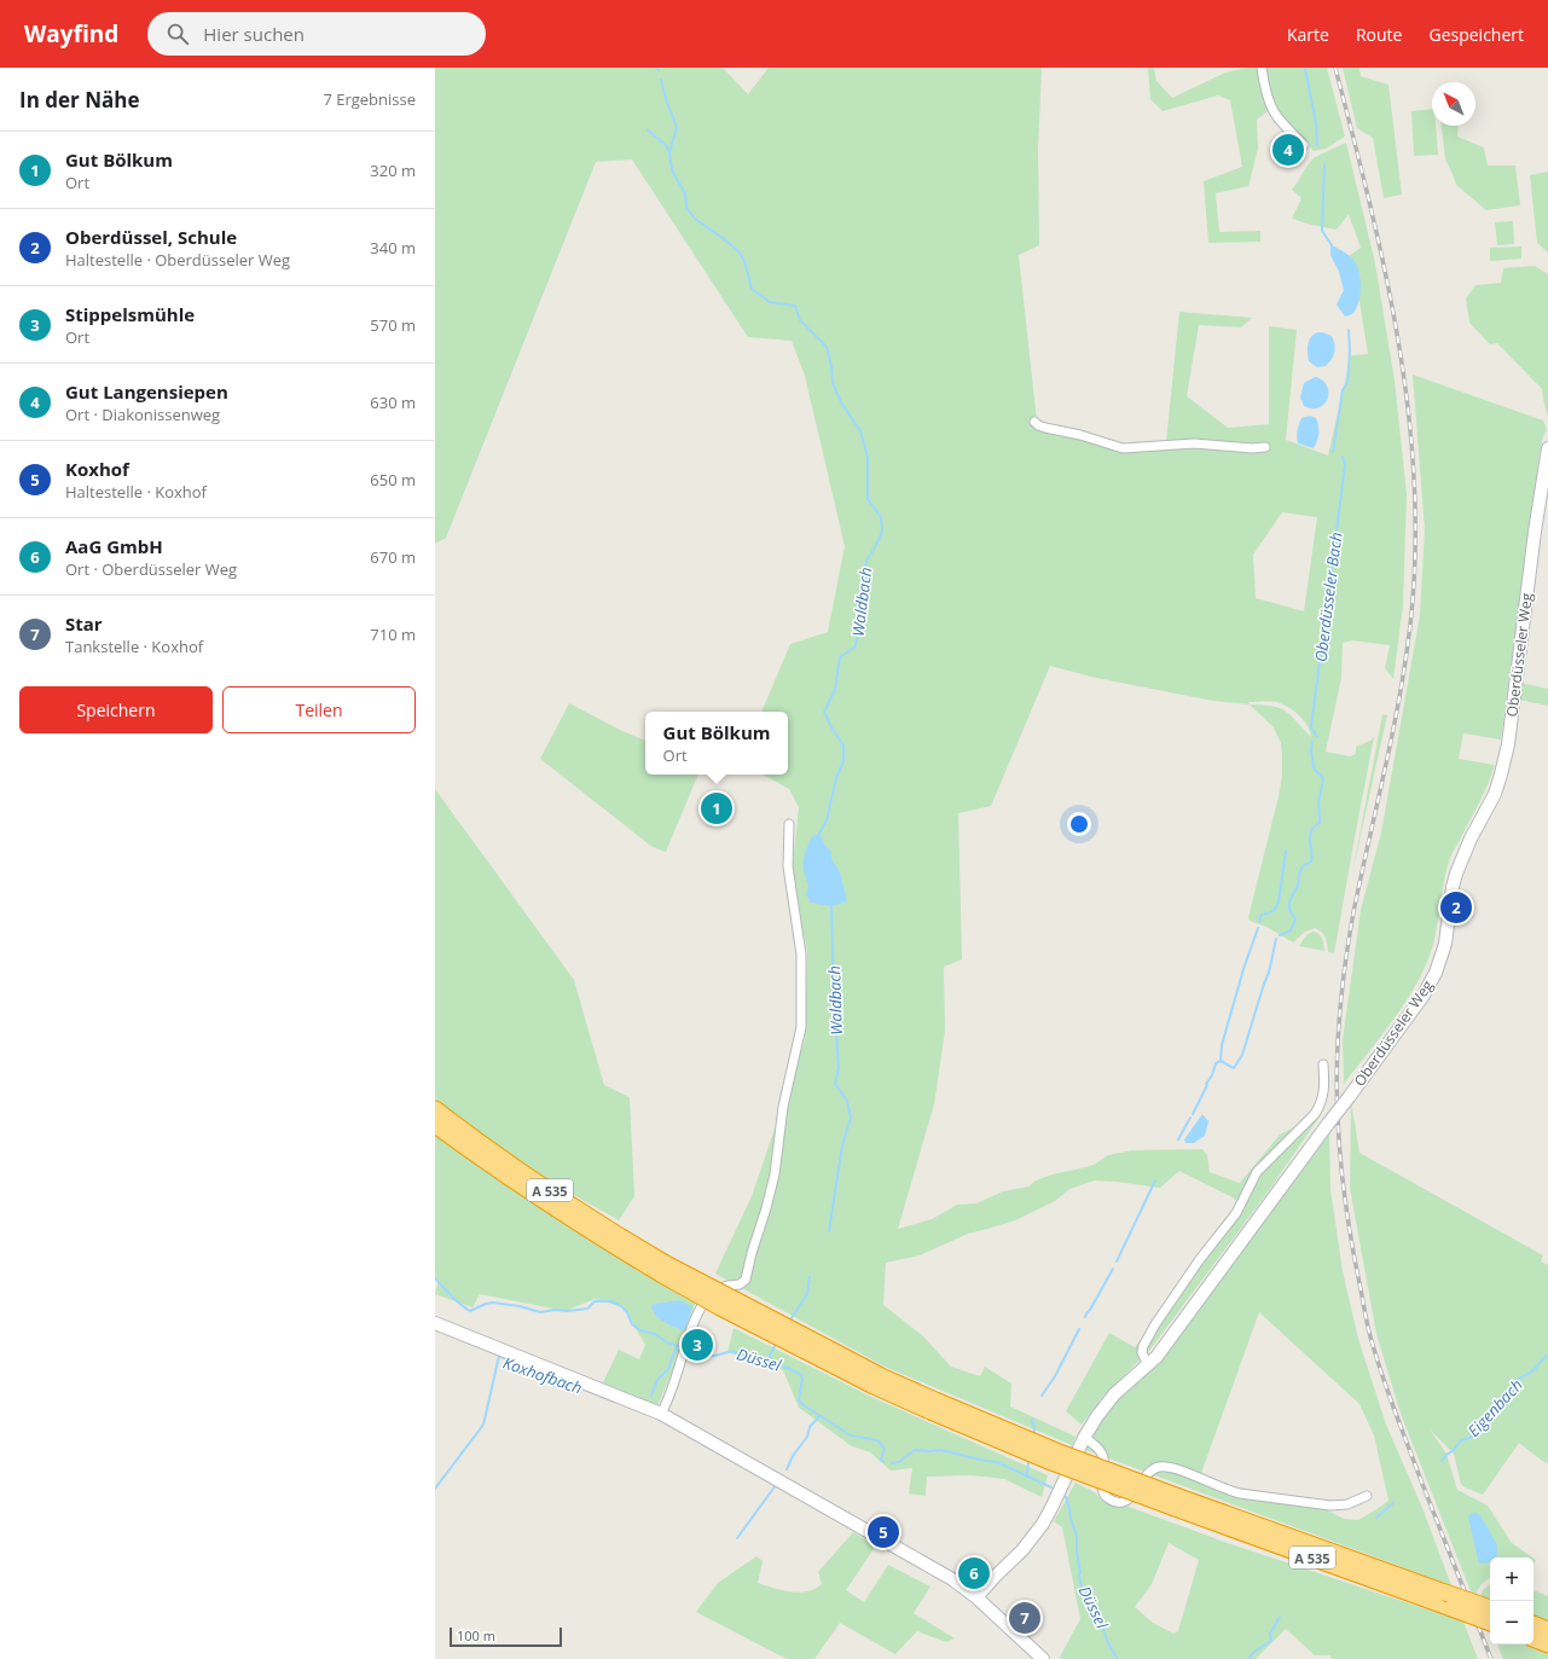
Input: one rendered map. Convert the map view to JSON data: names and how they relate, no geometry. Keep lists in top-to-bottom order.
{
  "streets": {
    "highway": ["A 535"],
    "street": ["Oberdüsseler Weg"]
  },
  "water": [
    "Oberdüsseler Bach",
    "Waldbach",
    "Düssel",
    "Koxhofbach",
    "Eigenbach"
  ],
  "scale_bar": "100 m",
  "north": "top left",
  "page": {
    "header": "Wayfind",
    "search": "Hier suchen",
    "nav": ["Karte", "Route", "Gespeichert"],
    "heading": ["In der Nähe", "7 Ergebnisse"],
    "list": [
      {
        "mark": "1",
        "name": "Gut Bölkum",
        "note": "Ort",
        "value": "320 m"
      },
      {
        "mark": "2",
        "name": "Oberdüssel, Schule",
        "note": "Haltestelle · Oberdüsseler Weg",
        "value": "340 m"
      },
      {
        "mark": "3",
        "name": "Stippelsmühle",
        "note": "Ort",
        "value": "570 m"
      },
      {
        "mark": "4",
        "name": "Gut Langensiepen",
        "note": "Ort · Diakonissenweg",
        "value": "630 m"
      },
      {
        "mark": "5",
        "name": "Koxhof",
        "note": "Haltestelle · Koxhof",
        "value": "650 m"
      },
      {
        "mark": "6",
        "name": "AaG GmbH",
        "note": "Ort · Oberdüsseler Weg",
        "value": "670 m"
      },
      {
        "mark": "7",
        "name": "Star",
        "note": "Tankstelle · Koxhof",
        "value": "710 m"
      }
    ],
    "pins": [
      "4",
      "1",
      "2",
      "3",
      "5",
      "6",
      "7"
    ],
    "buttons": ["Speichern", "Teilen"],
    "popup": ["Gut Bölkum", "Ort"],
    "map_buttons": ["+", "−"],
    "scale": "100 m"
  }
}
